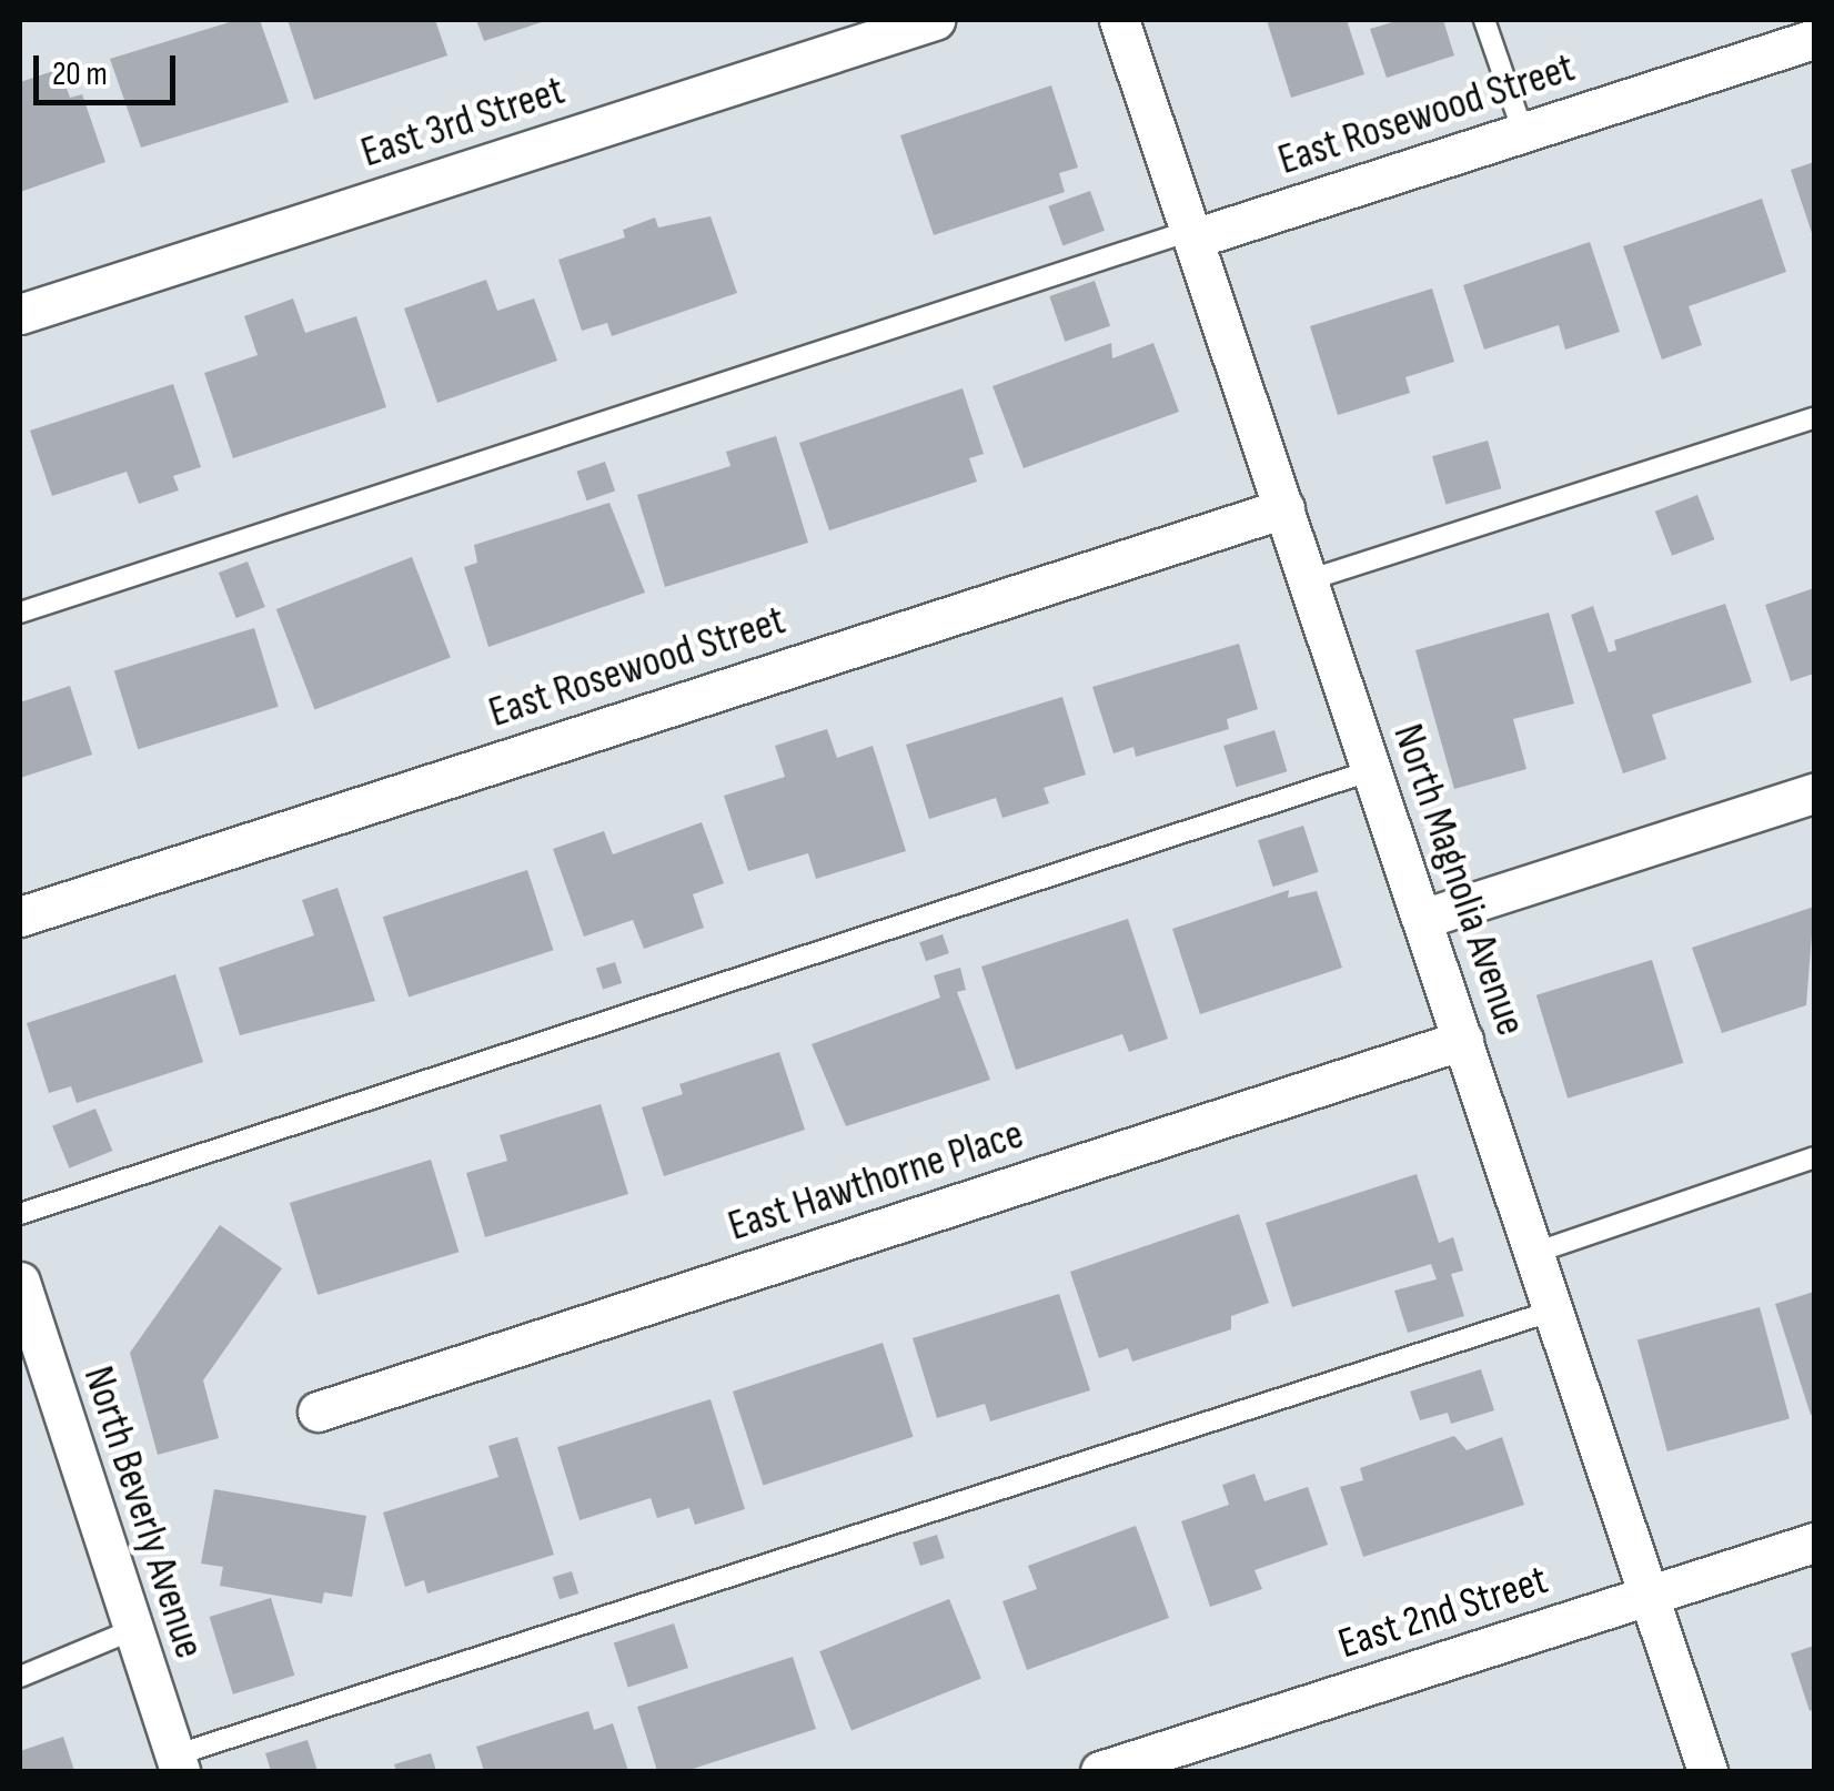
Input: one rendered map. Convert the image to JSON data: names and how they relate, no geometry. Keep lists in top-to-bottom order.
{
  "streets": {
    "street": [
      "East Rosewood Street",
      "East 3rd Street",
      "North Magnolia Avenue",
      "East Hawthorne Place",
      "North Beverly Avenue",
      "East 2nd Street"
    ]
  },
  "crossings": [
    ["East Rosewood Street", "North Magnolia Avenue"],
    ["North Magnolia Avenue", "East Hawthorne Place"],
    ["North Magnolia Avenue", "East 2nd Street"]
  ],
  "scale_bar": "20 m"
}
